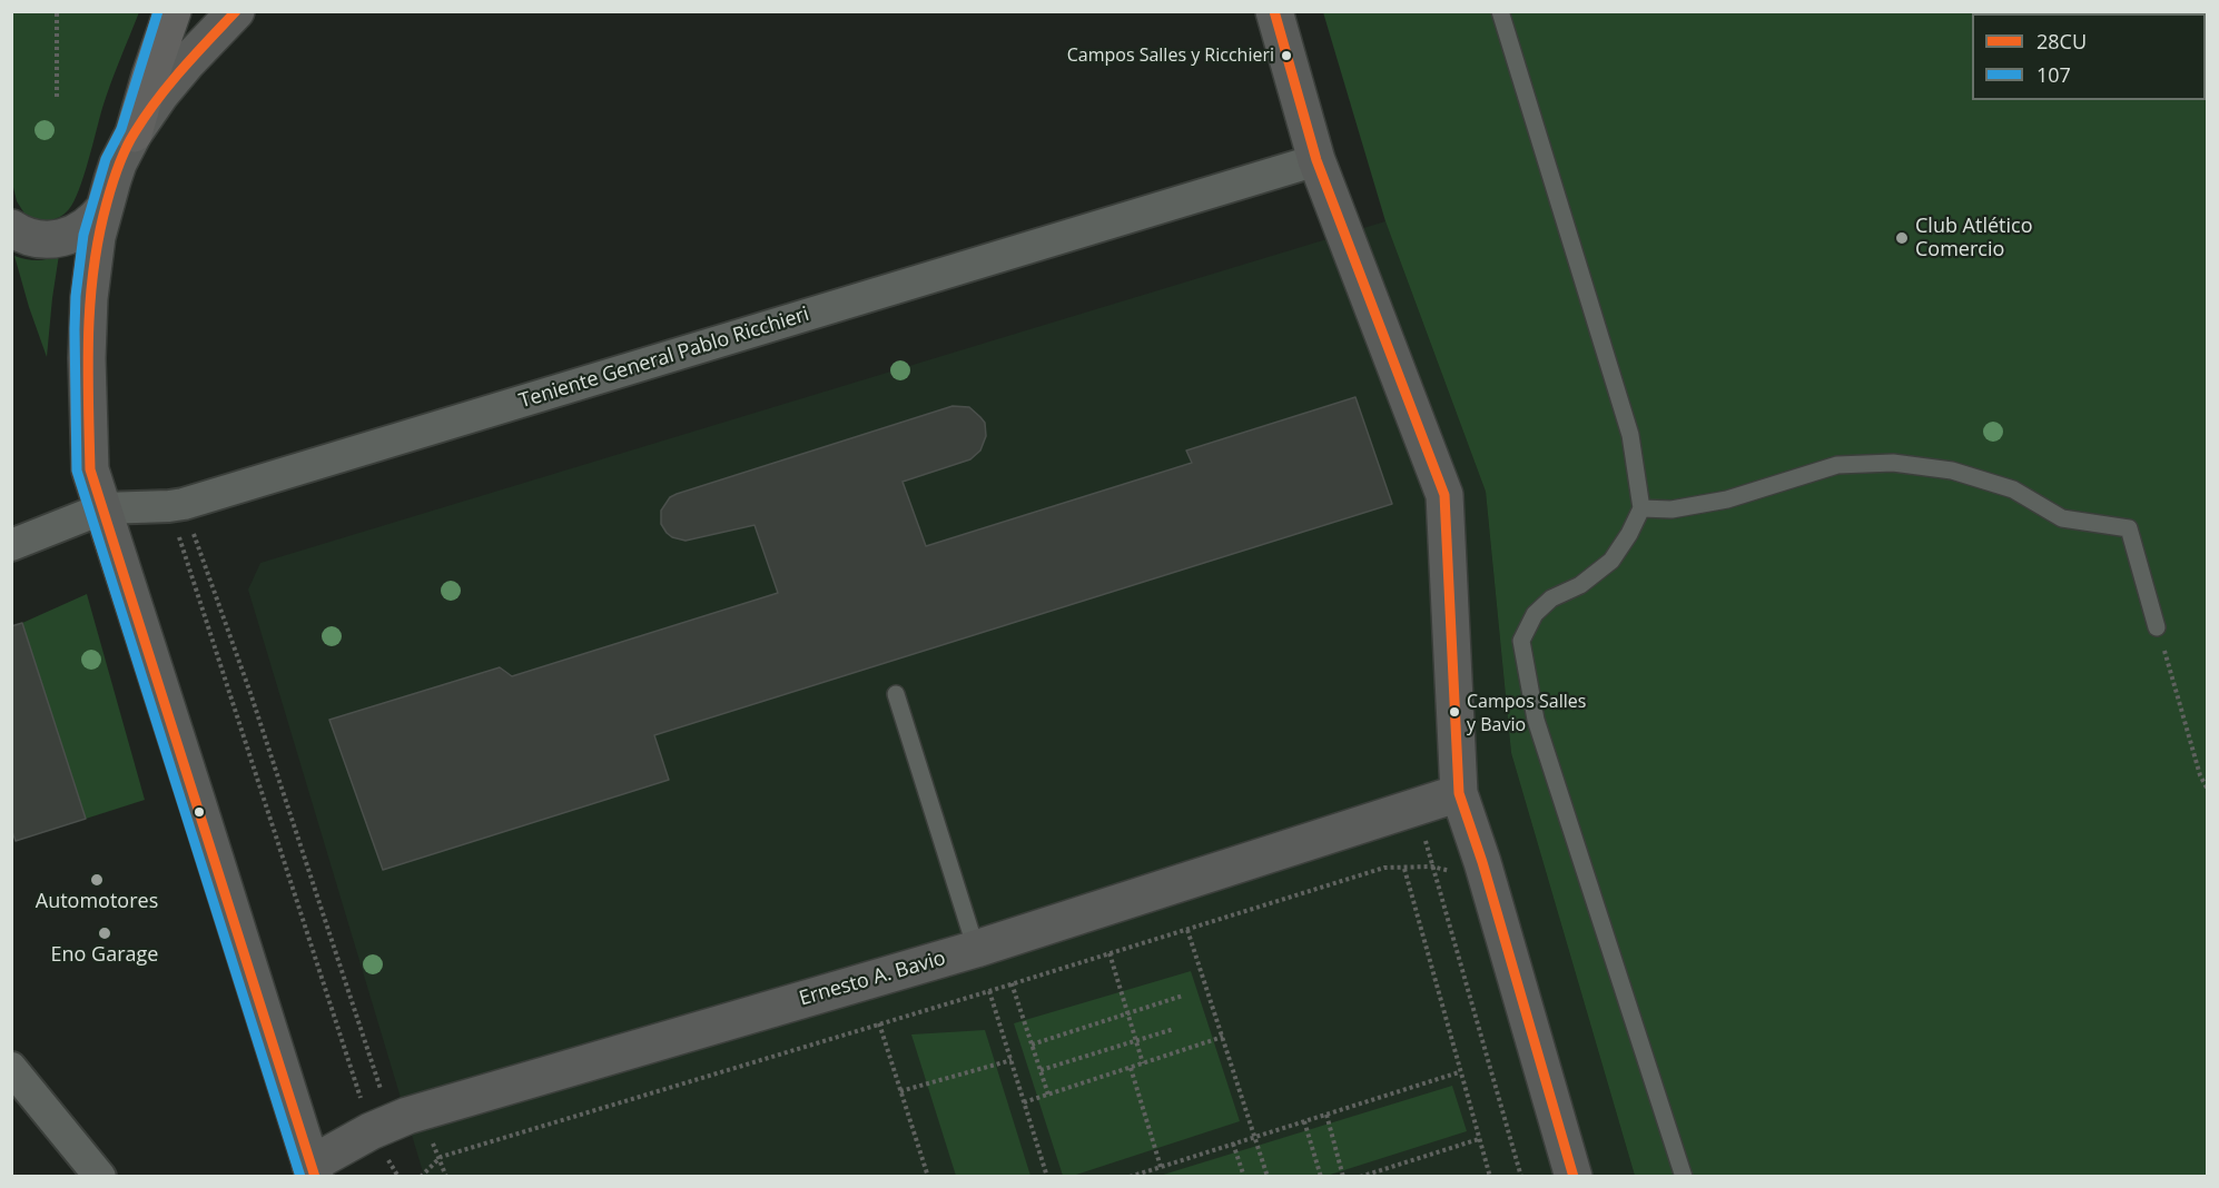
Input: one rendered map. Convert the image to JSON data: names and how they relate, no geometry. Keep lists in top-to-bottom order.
{
  "streets": {
    "main road": ["Ernesto A. Bavio"],
    "street": ["Teniente General Pablo Ricchieri"]
  },
  "places": [
    "Campos Salles y Ricchieri",
    "Club Atlético Comercio",
    "Campos Salles y Bavio",
    "Automotores",
    "Eno Garage"
  ],
  "lines": ["transit line 28CU", "transit line 107"],
  "legend": ["28CU", "107"]
}
